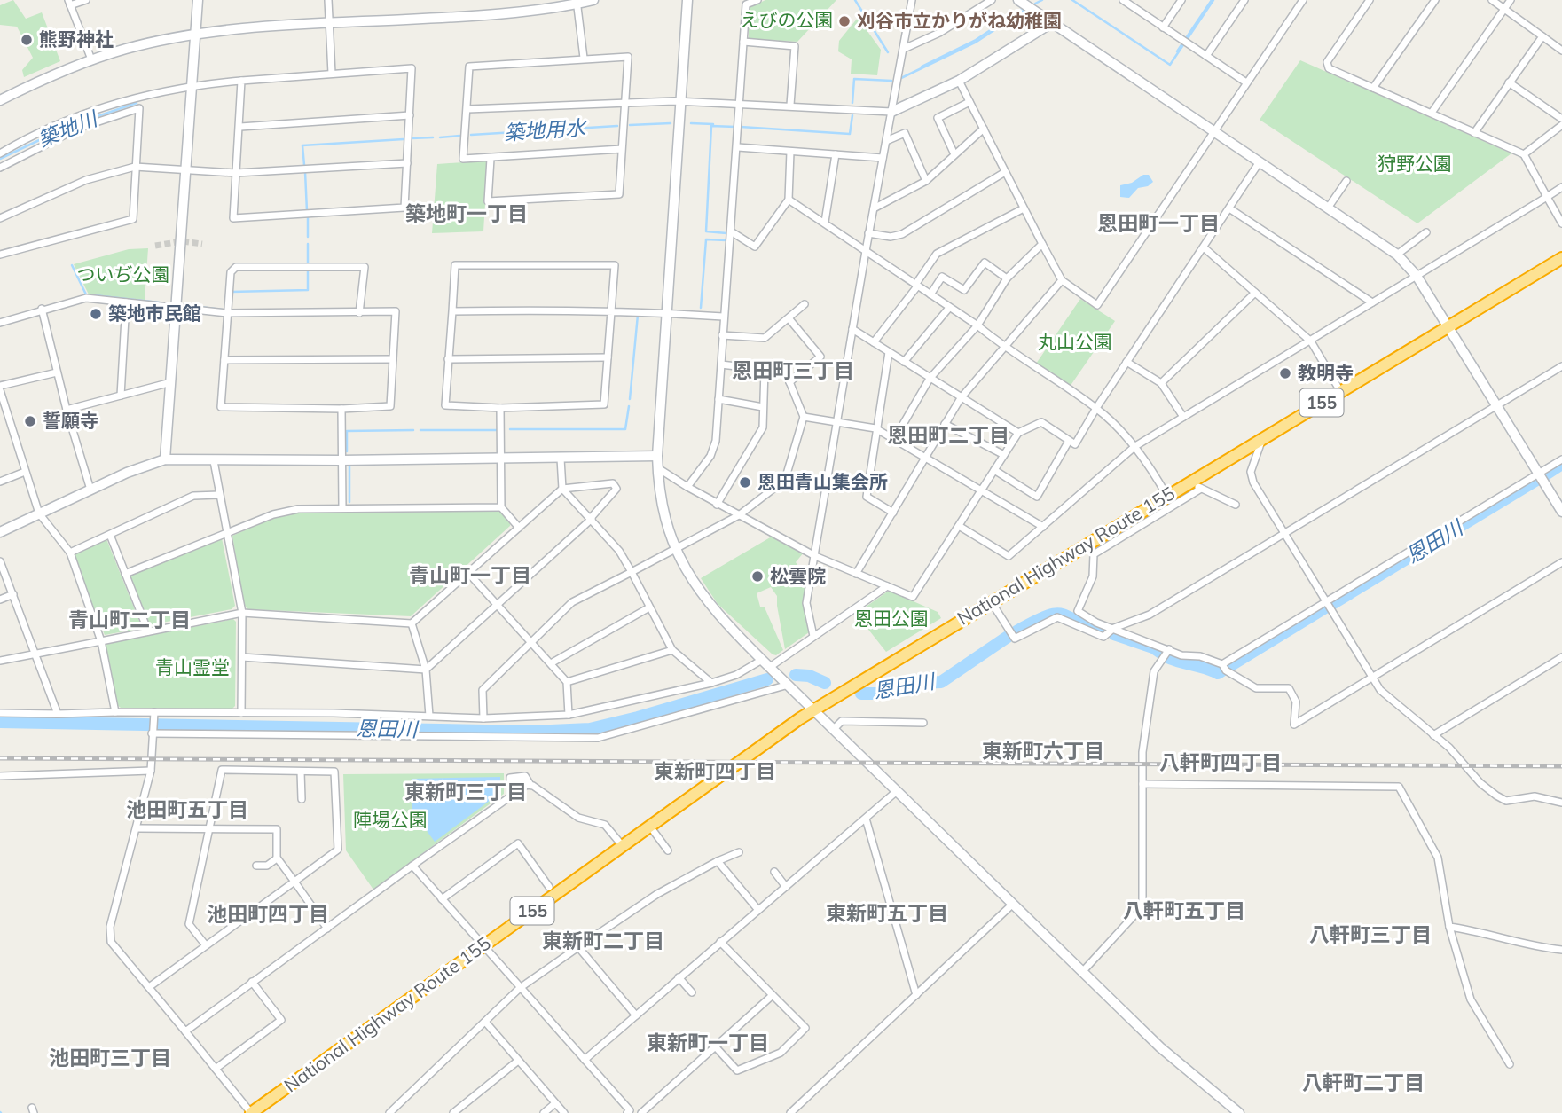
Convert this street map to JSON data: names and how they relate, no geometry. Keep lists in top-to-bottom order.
{
  "streets": {
    "highway": ["155", "National Highway Route 155"]
  },
  "districts": [
    "築地町一丁目",
    "恩田町一丁目",
    "恩田町三丁目",
    "恩田町二丁目",
    "青山町一丁目",
    "青山町二丁目",
    "東新町六丁目",
    "八軒町四丁目",
    "東新町四丁目",
    "東新町三丁目",
    "池田町五丁目",
    "八軒町五丁目",
    "東新町五丁目",
    "池田町四丁目",
    "八軒町三丁目",
    "東新町二丁目",
    "東新町一丁目",
    "池田町三丁目",
    "八軒町二丁目"
  ],
  "water": ["築地川", "築地用水", "恩田川"],
  "parks": [
    "えびの公園",
    "狩野公園",
    "ついぢ公園",
    "丸山公園",
    "恩田公園",
    "青山霊堂",
    "陣場公園"
  ],
  "places": [
    "刈谷市立かりがね幼稚園",
    "熊野神社",
    "築地市民館",
    "教明寺",
    "誓願寺",
    "恩田青山集会所",
    "松雲院"
  ]
}
